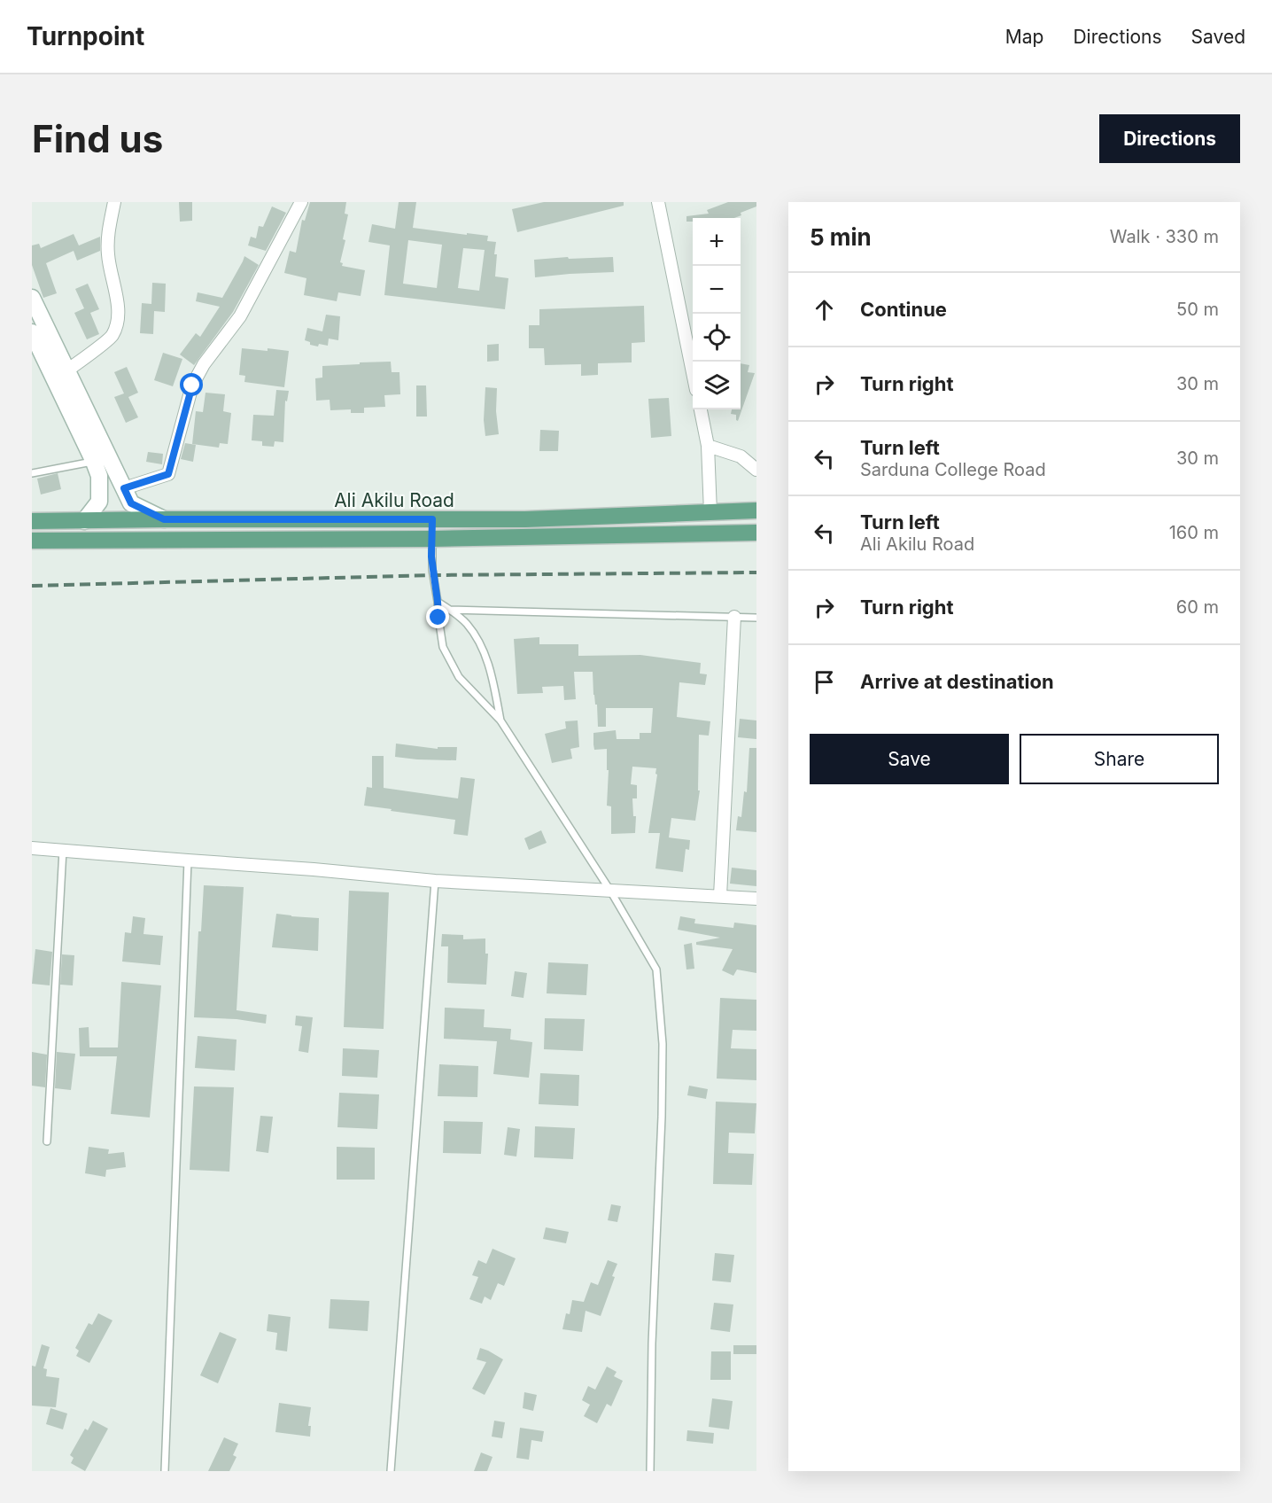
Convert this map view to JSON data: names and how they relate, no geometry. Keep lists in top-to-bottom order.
{
  "streets": {
    "main road": ["Ali Akilu Road"]
  },
  "page": {
    "header": "Turnpoint",
    "nav": ["Map", "Directions", "Saved"],
    "buttons": [
      "Directions",
      ["Save", "Share"]
    ],
    "title": "Find us",
    "heading": ["5 min", "Walk · 330 m"],
    "map_buttons": ["+", "−"],
    "list": [
      ["Continue", "50 m"],
      ["Turn right", "30 m"],
      ["Turn left", "Sarduna College Road", "30 m"],
      ["Turn left", "Ali Akilu Road", "160 m"],
      ["Turn right", "60 m"],
      "Arrive at destination"
    ]
  }
}
